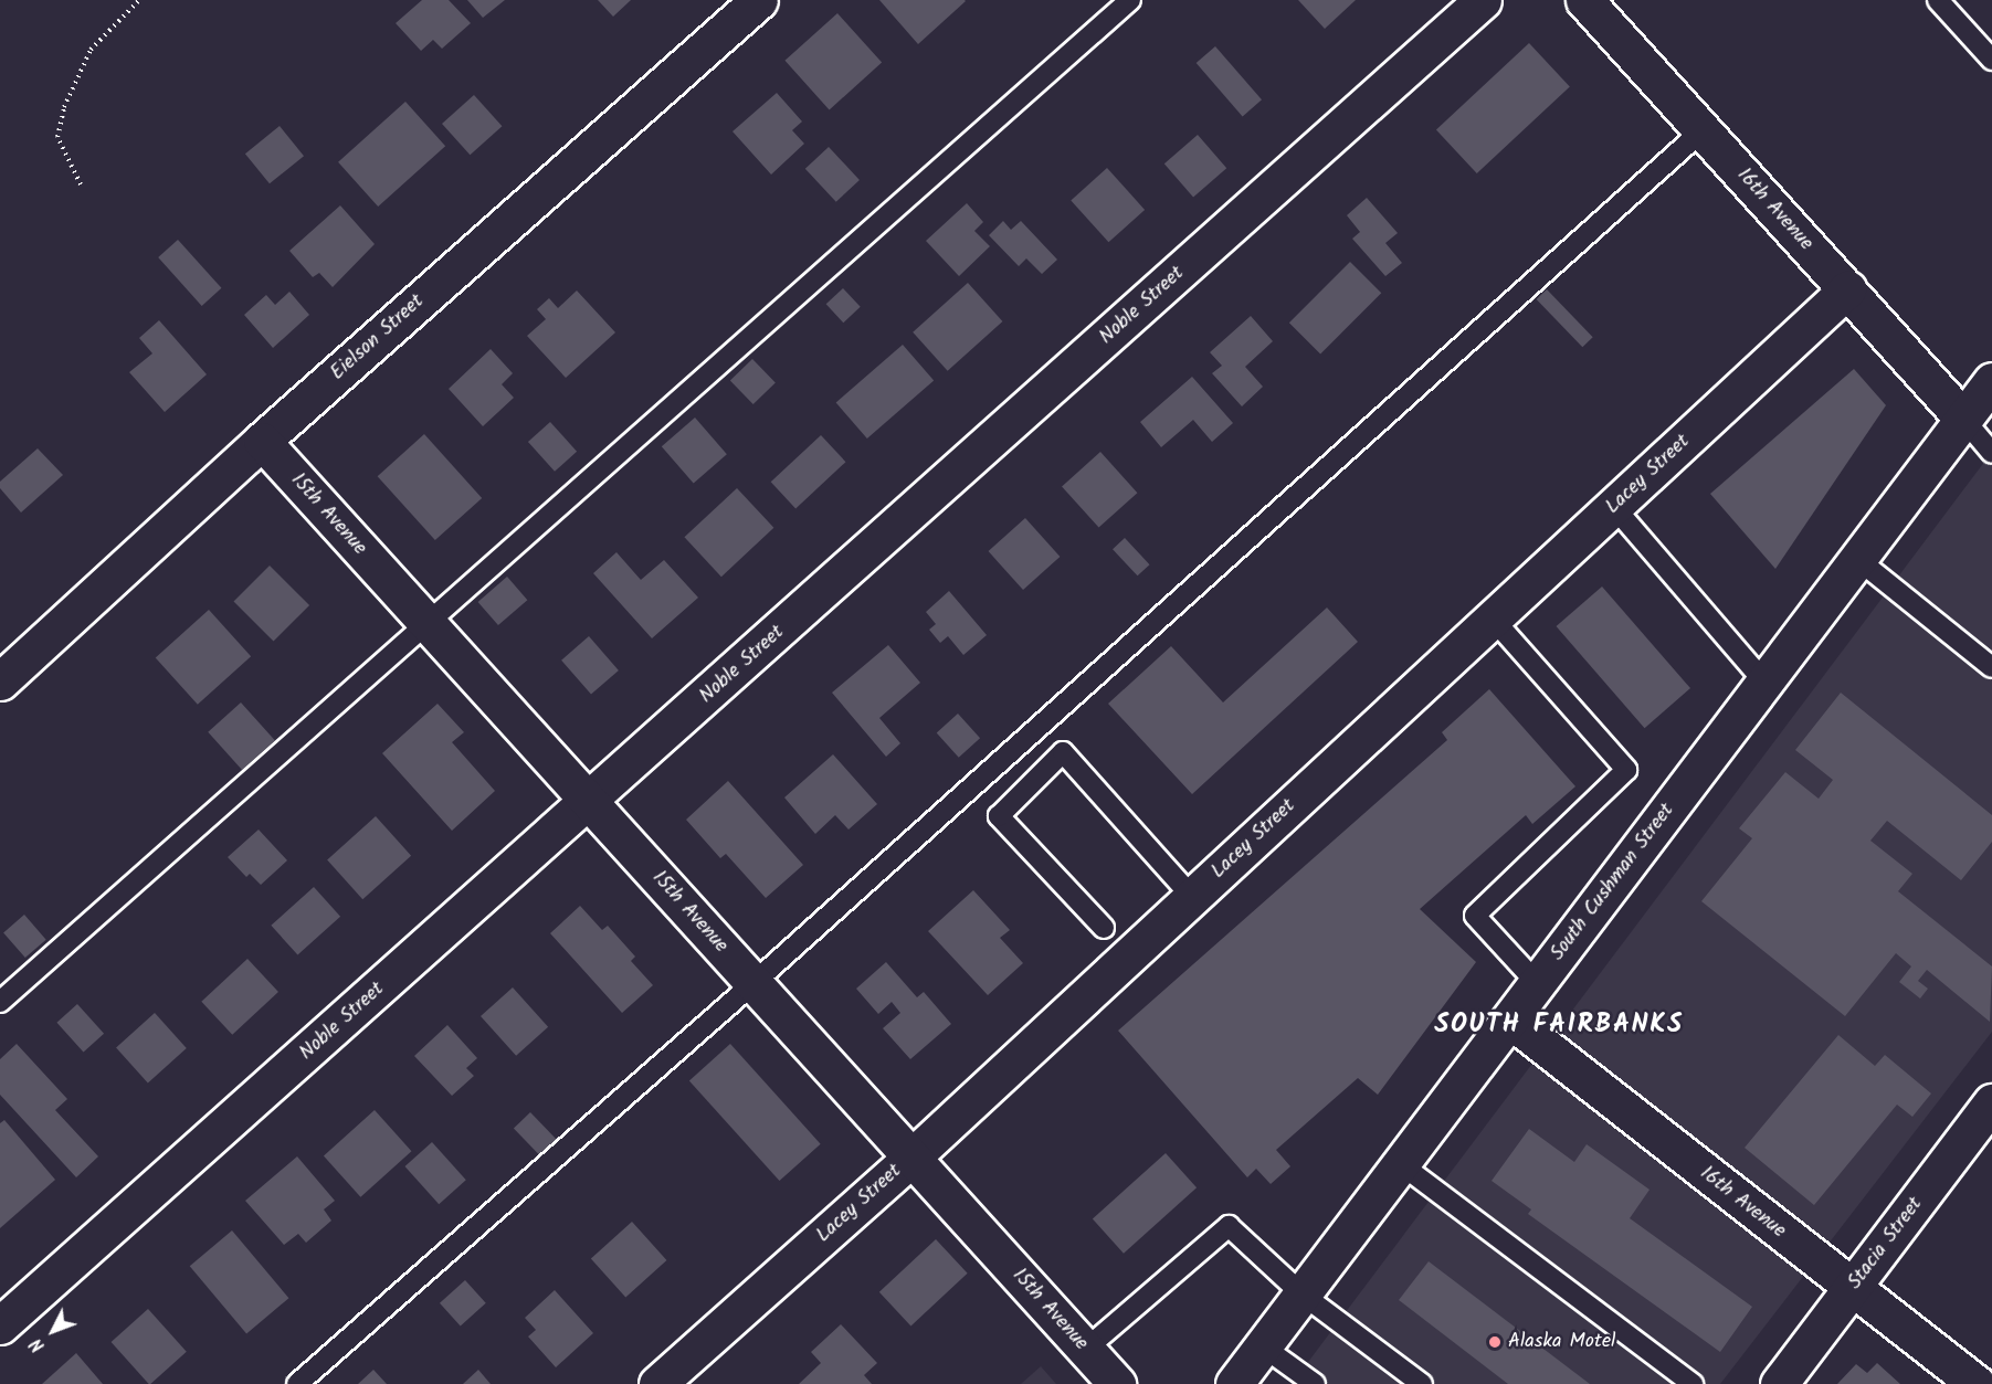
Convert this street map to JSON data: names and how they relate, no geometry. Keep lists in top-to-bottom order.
{
  "streets": {
    "street": [
      "16th Avenue",
      "Noble Street",
      "Eielson Street",
      "Lacey Street",
      "15th Avenue",
      "South Cushman Street",
      "Stacia Street"
    ]
  },
  "crossings": [
    ["16th Avenue", "Lacey Street"],
    ["16th Avenue", "South Cushman Street"],
    ["16th Avenue", "Stacia Street"],
    ["Noble Street", "15th Avenue"],
    ["Eielson Street", "15th Avenue"],
    ["Lacey Street", "15th Avenue"]
  ],
  "districts": ["SOUTH FAIRBANKS"],
  "places": ["Alaska Motel"],
  "north": "bottom left"
}
